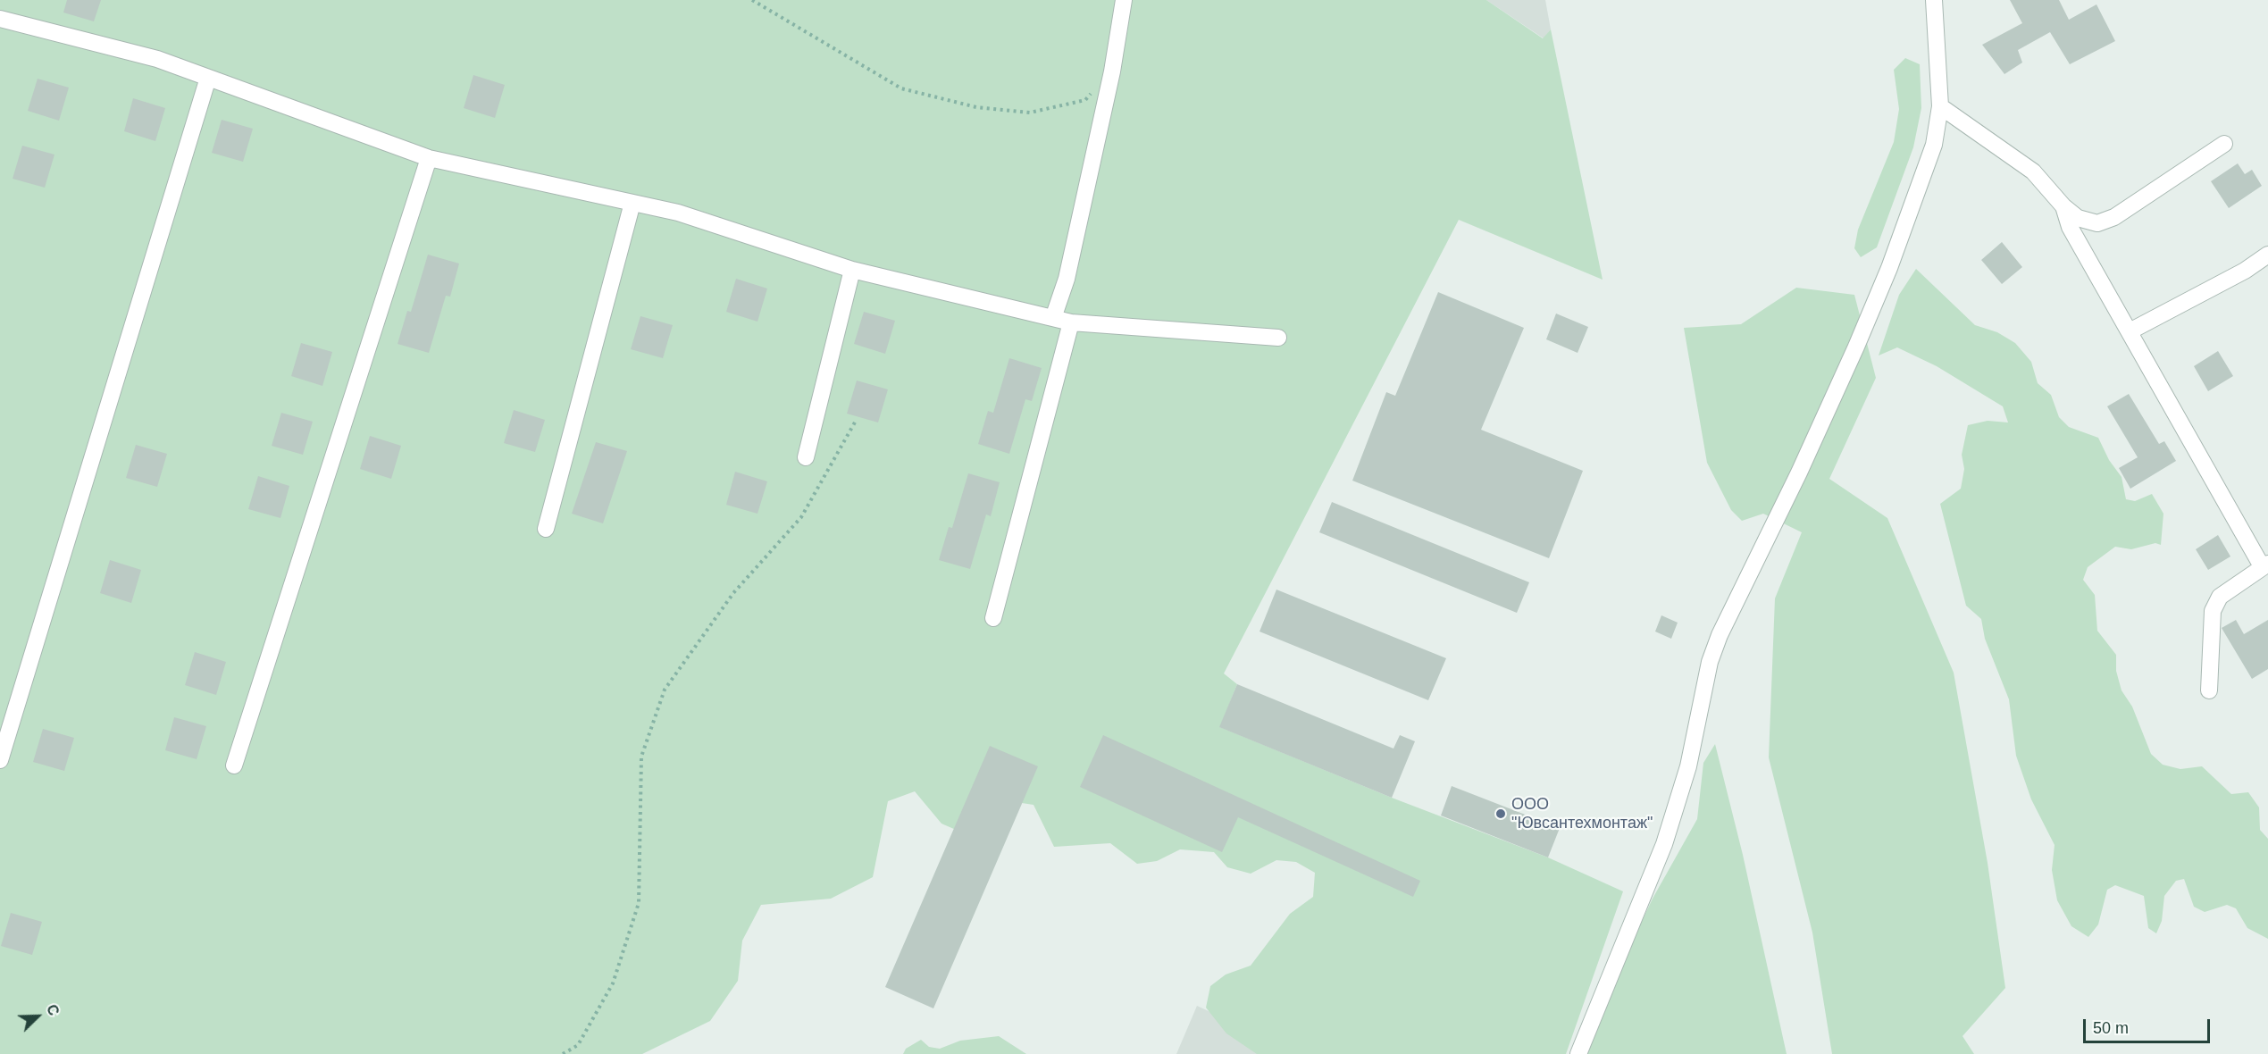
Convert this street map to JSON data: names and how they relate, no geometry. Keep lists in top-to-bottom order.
{
  "places": ["ООО \"Ювсантехмонтаж\""],
  "scale_bar": "50 m",
  "north": "top right"
}
